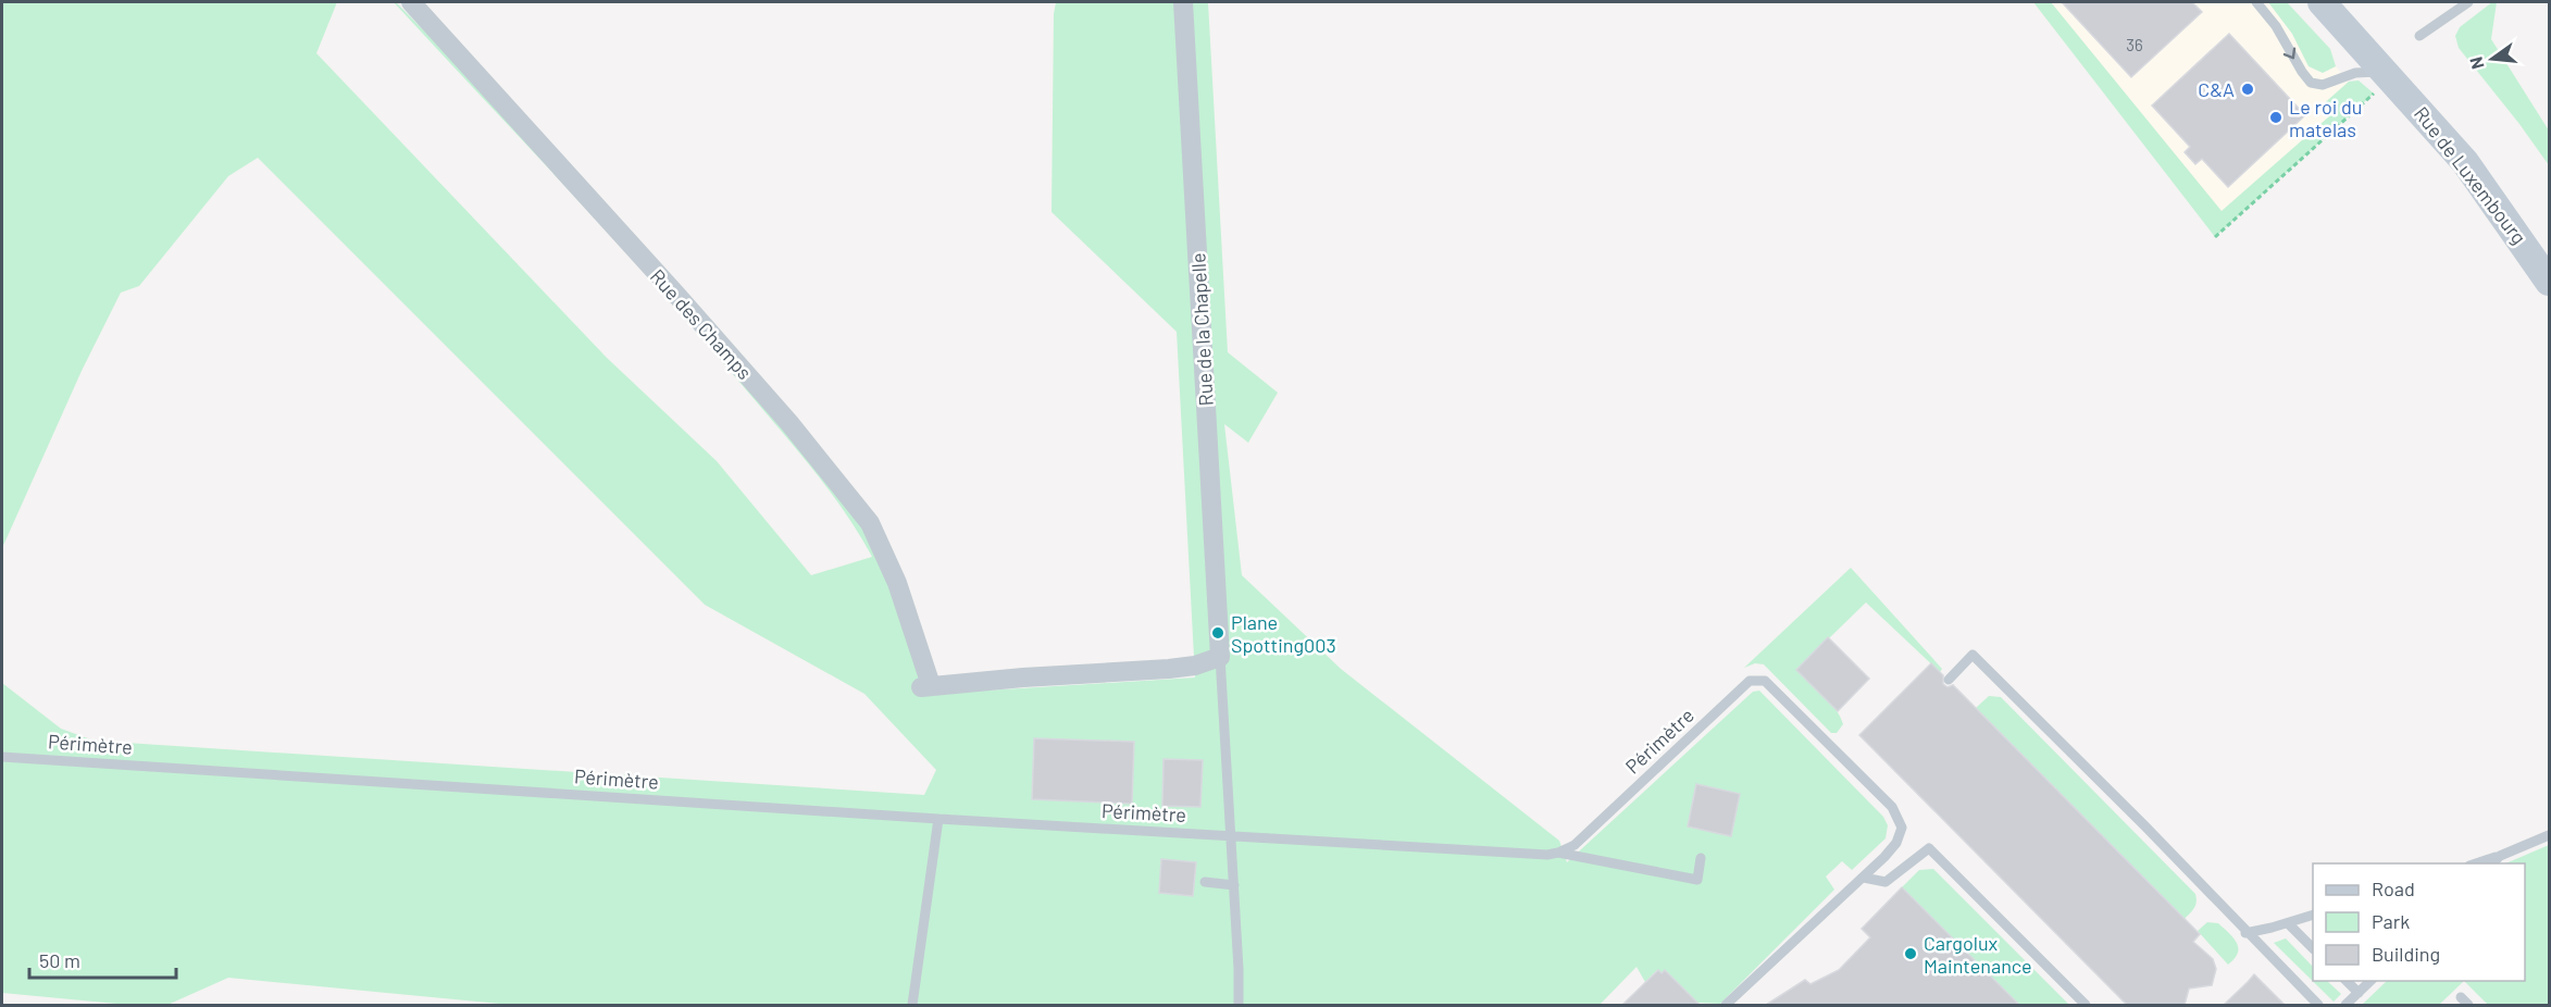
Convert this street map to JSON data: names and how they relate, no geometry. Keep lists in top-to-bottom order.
{
  "streets": {
    "main road": ["Rue de Luxembourg"],
    "street": ["Rue des Champs", "Rue de la Chapelle"],
    "lane": ["Périmètre"]
  },
  "crossings": [
    ["Rue des Champs", "Rue de la Chapelle"]
  ],
  "places": [
    "C&A",
    "Le roi du matelas",
    "Plane Spotting003",
    "Cargolux Maintenance"
  ],
  "house_numbers": ["36"],
  "legend": ["Road", "Park", "Building"],
  "scale_bar": "50 m",
  "north": "left"
}
